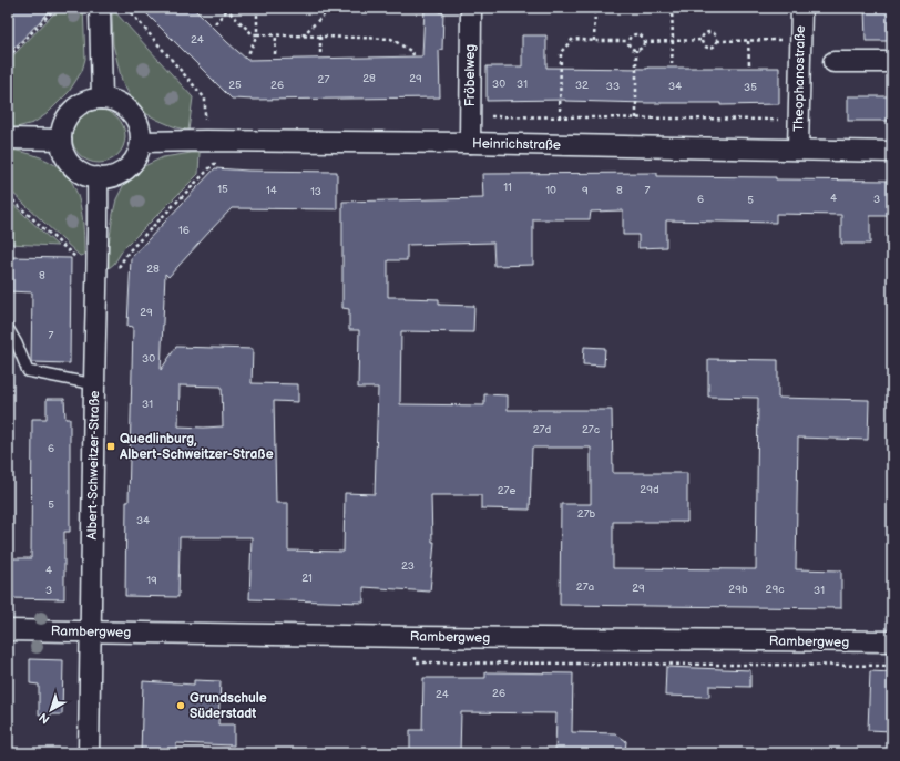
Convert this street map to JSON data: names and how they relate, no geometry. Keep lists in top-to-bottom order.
{
  "streets": {
    "street": [
      "Fröbelweg",
      "Theophanostraße",
      "Heinrichstraße",
      "Albert-Schweitzer-Straße",
      "Rambergweg"
    ]
  },
  "crossings": [
    ["Fröbelweg", "Heinrichstraße"],
    ["Theophanostraße", "Heinrichstraße"],
    ["Heinrichstraße", "Albert-Schweitzer-Straße"],
    ["Albert-Schweitzer-Straße", "Rambergweg"]
  ],
  "places": {
    "transit": ["Quedlinburg, Albert-Schweitzer-Straße"],
    "other": ["Grundschule Süderstadt"]
  },
  "house_numbers": [
    "24",
    "28",
    "29",
    "27",
    "30",
    "31",
    "25",
    "26",
    "32",
    "33",
    "34",
    "35",
    "11",
    "15",
    "14",
    "10",
    "9",
    "8",
    "7",
    "13",
    "4",
    "6",
    "3",
    "5",
    "16",
    "28",
    "8",
    "29",
    "7",
    "30",
    "31",
    "27d",
    "27c",
    "6",
    "29d",
    "27e",
    "5",
    "27b",
    "34",
    "23",
    "4",
    "21",
    "19",
    "27a",
    "29",
    "29b",
    "29c",
    "3",
    "31",
    "26",
    "24"
  ],
  "north": "bottom left"
}
